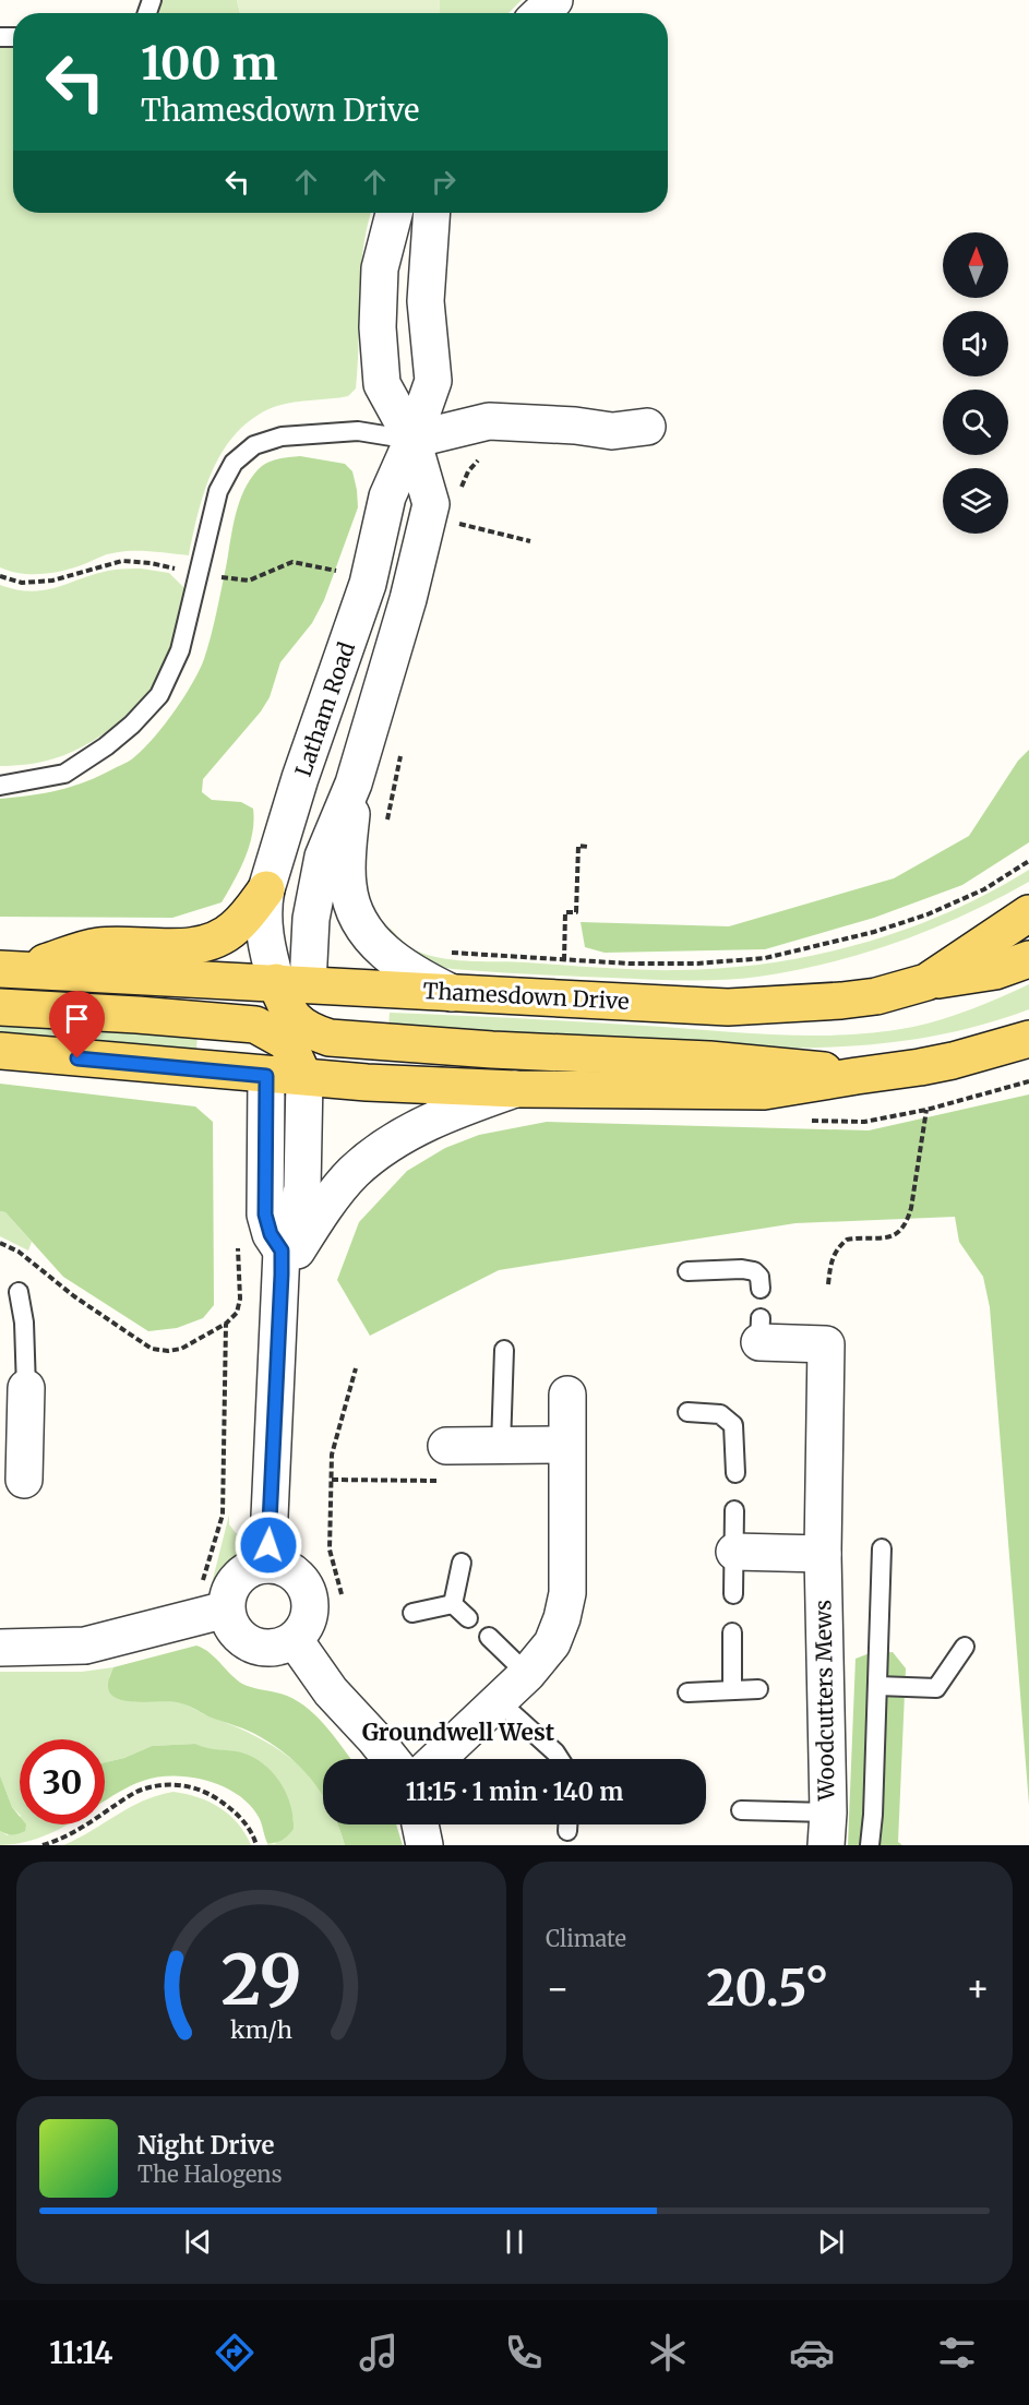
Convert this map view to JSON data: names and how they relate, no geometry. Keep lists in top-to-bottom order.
{
  "streets": {
    "main road": ["Thamesdown Drive"],
    "street": ["Latham Road", "Woodcutters Mews"]
  },
  "crossings": [
    ["Latham Road", "Thamesdown Drive"]
  ],
  "districts": ["Groundwell West"],
  "north": "top",
  "page": {
    "turn": ["100 m", "Thamesdown Drive"],
    "limit": "30",
    "trip": "11:15 · 1 min · 140 m",
    "tile": "Climate",
    "heat": ["−", "20.5°", "+"],
    "song": ["Night Drive", "The Halogens"],
    "tabs": "11:14",
    "gauge": ["29", "km/h"]
  }
}
